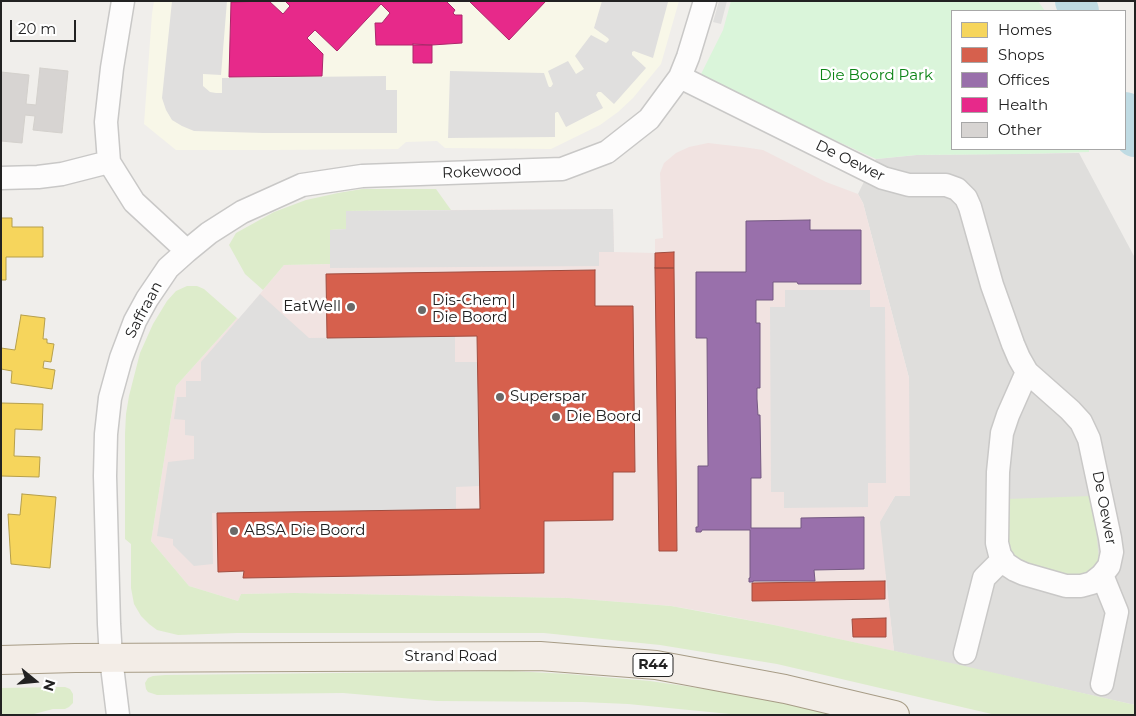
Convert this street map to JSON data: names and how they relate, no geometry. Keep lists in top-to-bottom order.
{
  "streets": {
    "main road": ["Strand Road", "R44"],
    "street": ["De Oewer", "Rokewood", "Saffraan"]
  },
  "crossings": [
    ["De Oewer", "Rokewood"],
    ["Rokewood", "Saffraan"],
    ["Saffraan", "Strand Road"]
  ],
  "parks": ["Die Boord Park"],
  "places": [
    "EatWell",
    "Dis-Chem | Die Boord",
    "Superspar",
    "Die Boord",
    "ABSA Die Boord"
  ],
  "legend": [
    "Homes",
    "Shops",
    "Offices",
    "Health",
    "Other"
  ],
  "scale_bar": "20 m",
  "north": "right"
}
